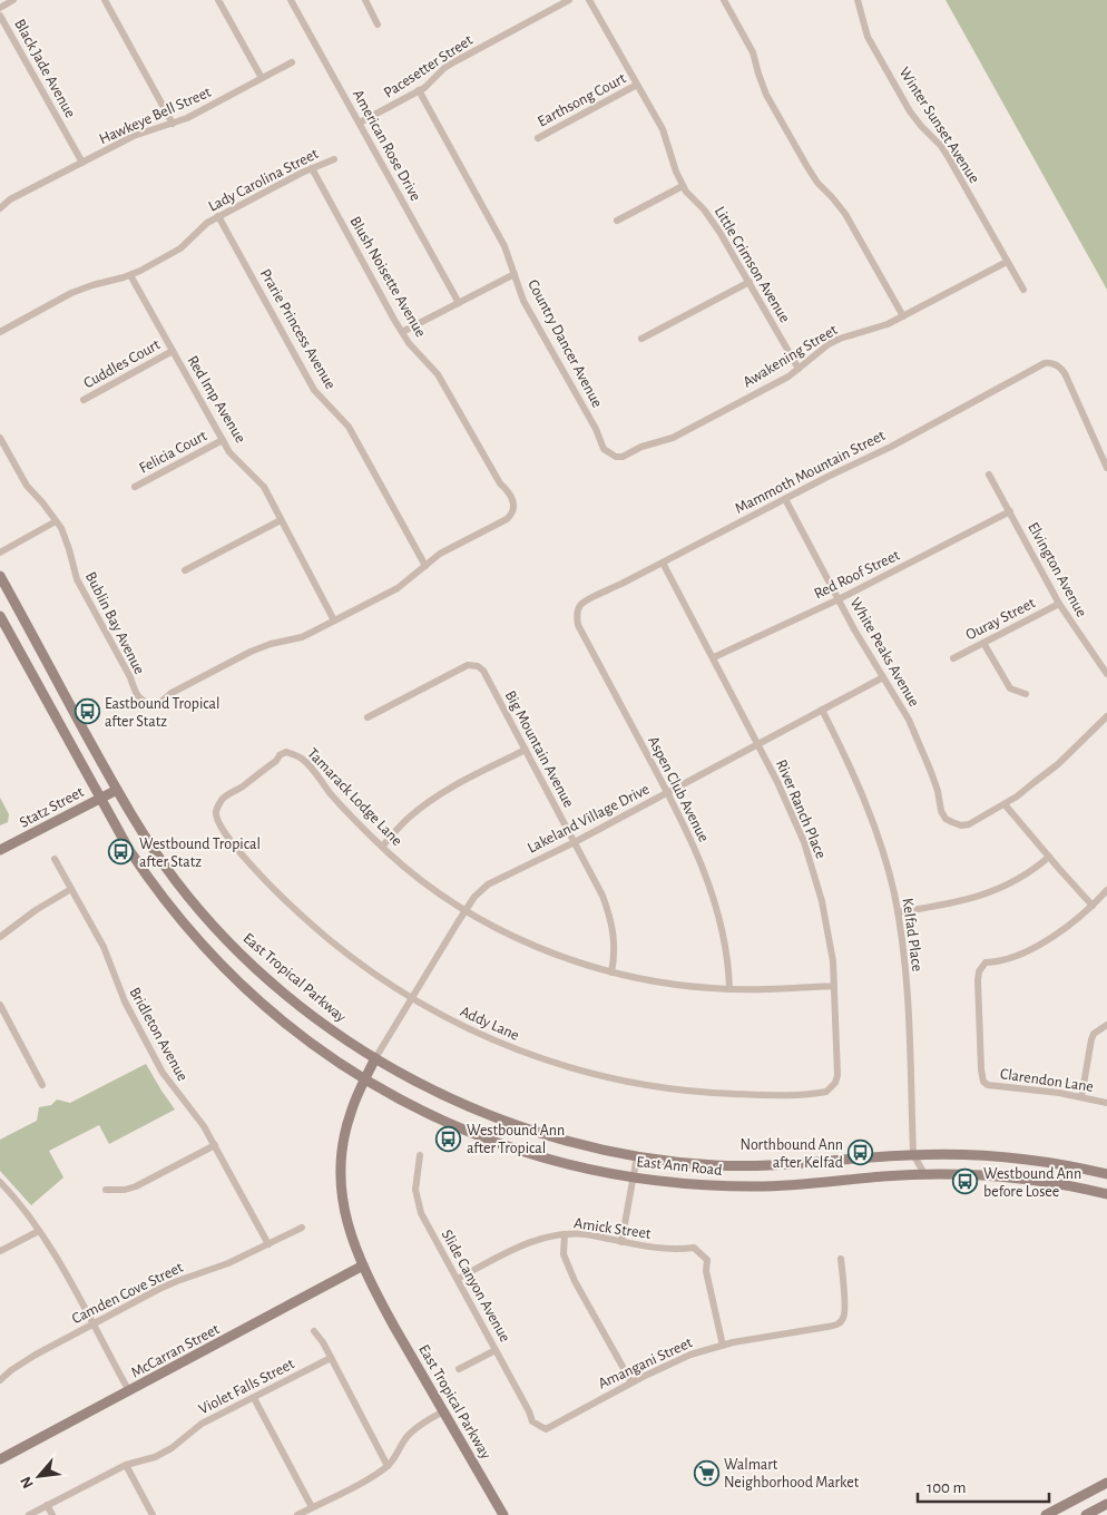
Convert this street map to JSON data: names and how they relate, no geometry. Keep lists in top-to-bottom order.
{
  "streets": {
    "main road": [
      "Statz Street",
      "East Tropical Parkway",
      "East Ann Road",
      "McCarran Street"
    ],
    "street": [
      "Pacesetter Street",
      "Black Jade Avenue",
      "Earthsong Court",
      "Hawkeye Bell Street",
      "Winter Sunset Avenue",
      "American Rose Drive",
      "Lady Carolina Street",
      "Little Crimson Avenue",
      "Blush Noisette Avenue",
      "Prarie Princess Avenue",
      "Country Dancer Avenue",
      "Awakening Street",
      "Cuddles Court",
      "Red Imp Avenue",
      "Felicia Court",
      "Mammoth Mountain Street",
      "Elvington Avenue",
      "Red Roof Street",
      "Ouray Street",
      "Bublin Bay Avenue",
      "White Peaks Avenue",
      "Big Mountain Avenue",
      "Aspen Club Avenue",
      "Tamarack Lodge Lane",
      "River Ranch Place",
      "Lakeland Village Drive",
      "Kelfad Place",
      "Addy Lane",
      "Bridleton Avenue",
      "Clarendon Lane",
      "Amick Street",
      "Slide Canyon Avenue",
      "Camden Cove Street",
      "Amangani Street",
      "Violet Falls Street"
    ]
  },
  "crossings": [
    ["Pacesetter Street", "American Rose Drive"],
    ["Pacesetter Street", "Country Dancer Avenue"],
    ["Black Jade Avenue", "Hawkeye Bell Street"],
    ["Earthsong Court", "Little Crimson Avenue"],
    ["Winter Sunset Avenue", "Awakening Street"],
    ["Lady Carolina Street", "Blush Noisette Avenue"],
    ["Lady Carolina Street", "Prarie Princess Avenue"],
    ["Lady Carolina Street", "Red Imp Avenue"],
    ["Little Crimson Avenue", "Awakening Street"],
    ["Blush Noisette Avenue", "Prarie Princess Avenue"],
    ["Country Dancer Avenue", "Awakening Street"],
    ["Cuddles Court", "Red Imp Avenue"],
    ["Red Imp Avenue", "Felicia Court"],
    ["Red Imp Avenue", "Bublin Bay Avenue"],
    ["Mammoth Mountain Street", "White Peaks Avenue"],
    ["Mammoth Mountain Street", "Aspen Club Avenue"],
    ["Mammoth Mountain Street", "River Ranch Place"],
    ["Elvington Avenue", "Red Roof Street"],
    ["Elvington Avenue", "Ouray Street"],
    ["Red Roof Street", "White Peaks Avenue"],
    ["Red Roof Street", "River Ranch Place"],
    ["White Peaks Avenue", "Lakeland Village Drive"],
    ["Big Mountain Avenue", "Tamarack Lodge Lane"],
    ["Big Mountain Avenue", "Lakeland Village Drive"],
    ["Aspen Club Avenue", "Tamarack Lodge Lane"],
    ["Aspen Club Avenue", "Lakeland Village Drive"],
    ["Tamarack Lodge Lane", "River Ranch Place"],
    ["Tamarack Lodge Lane", "Lakeland Village Drive"],
    ["Tamarack Lodge Lane", "Addy Lane"],
    ["Statz Street", "East Tropical Parkway"],
    ["River Ranch Place", "Lakeland Village Drive"],
    ["River Ranch Place", "Addy Lane"],
    ["Lakeland Village Drive", "Kelfad Place"],
    ["Lakeland Village Drive", "East Tropical Parkway"],
    ["Lakeland Village Drive", "Addy Lane"],
    ["Lakeland Village Drive", "East Ann Road"],
    ["Kelfad Place", "East Ann Road"],
    ["East Tropical Parkway", "East Ann Road"],
    ["East Tropical Parkway", "McCarran Street"],
    ["Bridleton Avenue", "Camden Cove Street"],
    ["Amick Street", "Slide Canyon Avenue"],
    ["Amick Street", "Amangani Street"],
    ["Slide Canyon Avenue", "Amangani Street"]
  ],
  "places": {
    "bus stop": [
      "Eastbound Tropical after Statz",
      "Westbound Tropical after Statz",
      "Westbound Ann after Tropical",
      "Northbound Ann after Kelfad",
      "Westbound Ann before Losee"
    ],
    "supermarket": ["Walmart Neighborhood Market"]
  },
  "scale_bar": "100 m",
  "north": "bottom left"
}
